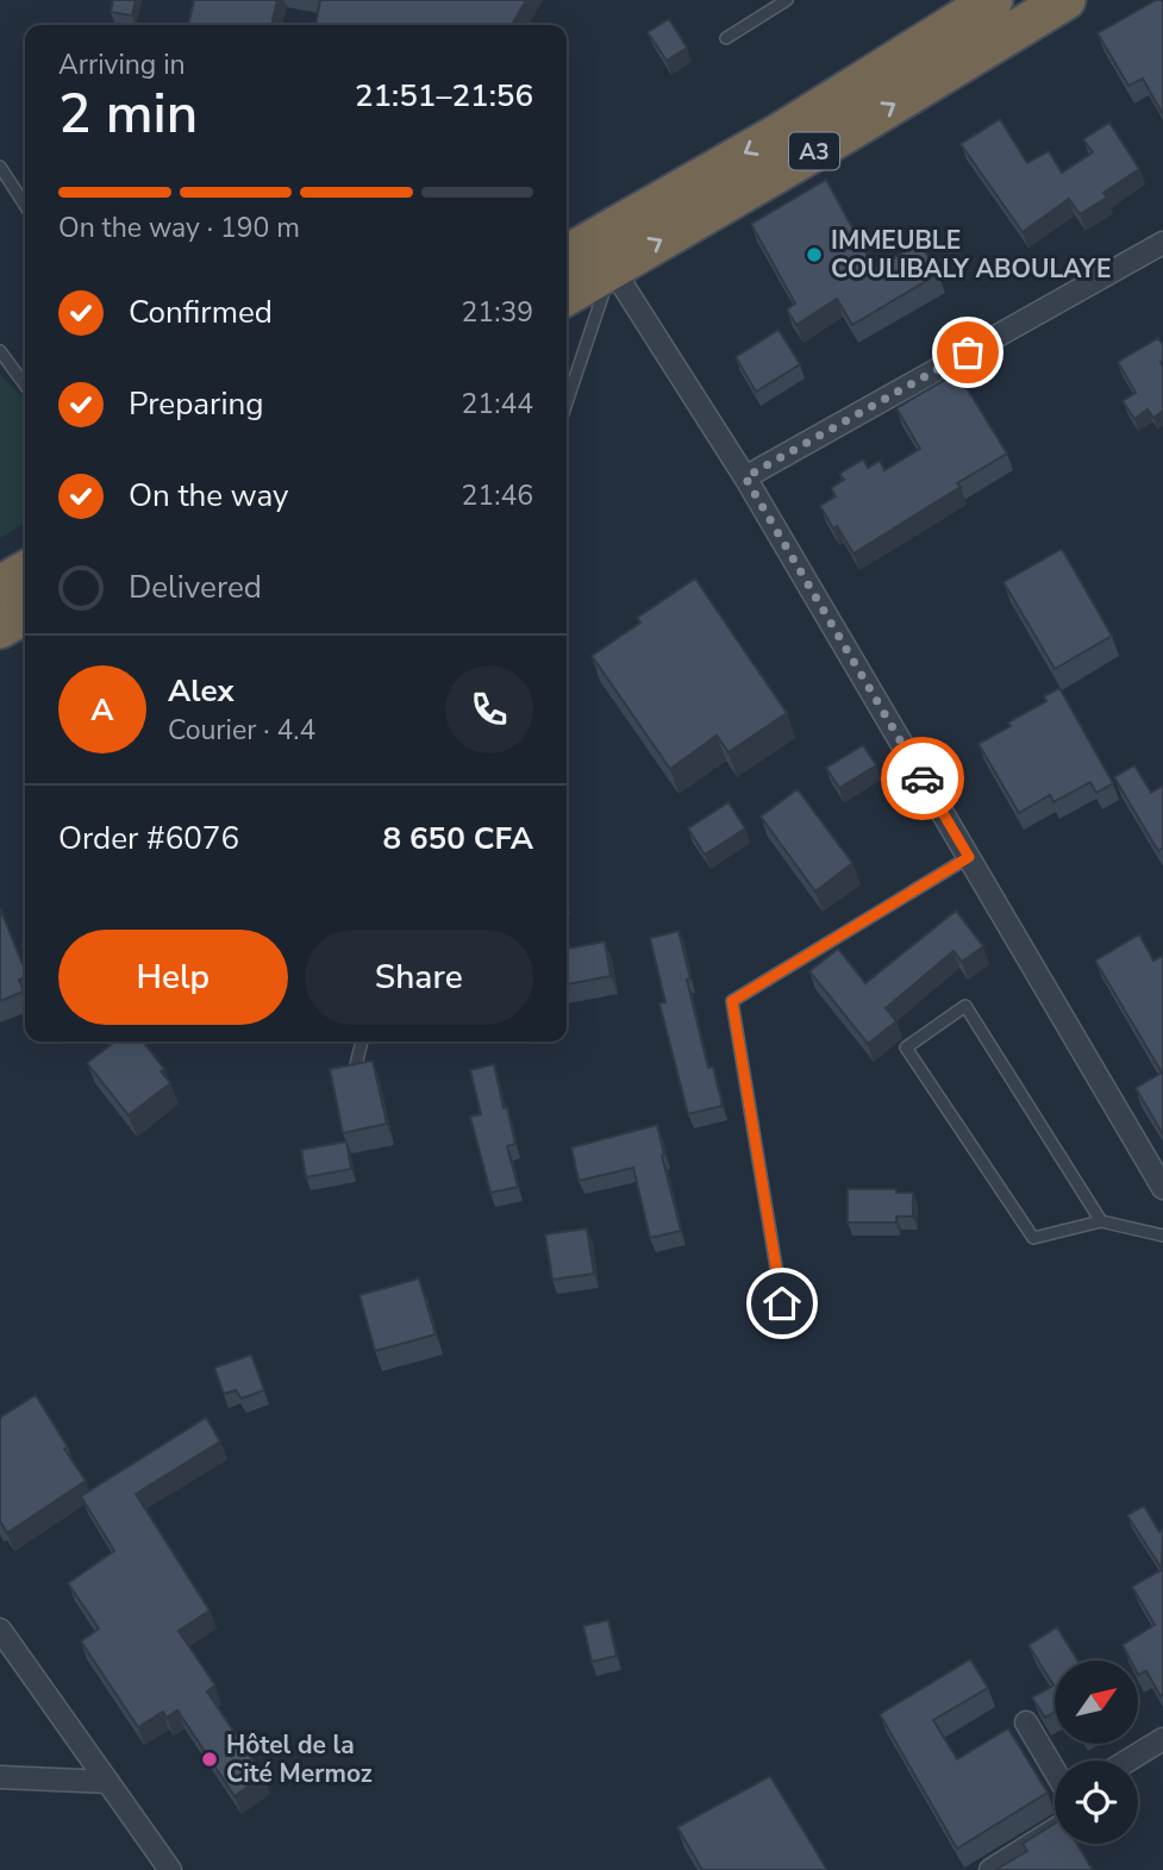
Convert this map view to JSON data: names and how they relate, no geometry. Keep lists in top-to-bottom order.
{
  "streets": {
    "highway": ["A3"]
  },
  "places": ["IMMEUBLE COULIBALY ABOULAYE", "Hôtel de la Cité Mermoz"],
  "north": "top right",
  "page": {
    "heading": ["2 min", "Arriving in", "21:51–21:56"],
    "panel": [
      "Alex",
      "Courier · 4.4",
      "Order #6076",
      "8 650 CFA"
    ],
    "bar": "On the way · 190 m",
    "list": [
      ["Confirmed", "21:39"],
      ["Preparing", "21:44"],
      ["On the way", "21:46"],
      "Delivered"
    ],
    "round": "A",
    "buttons": ["Help", "Share"]
  }
}
